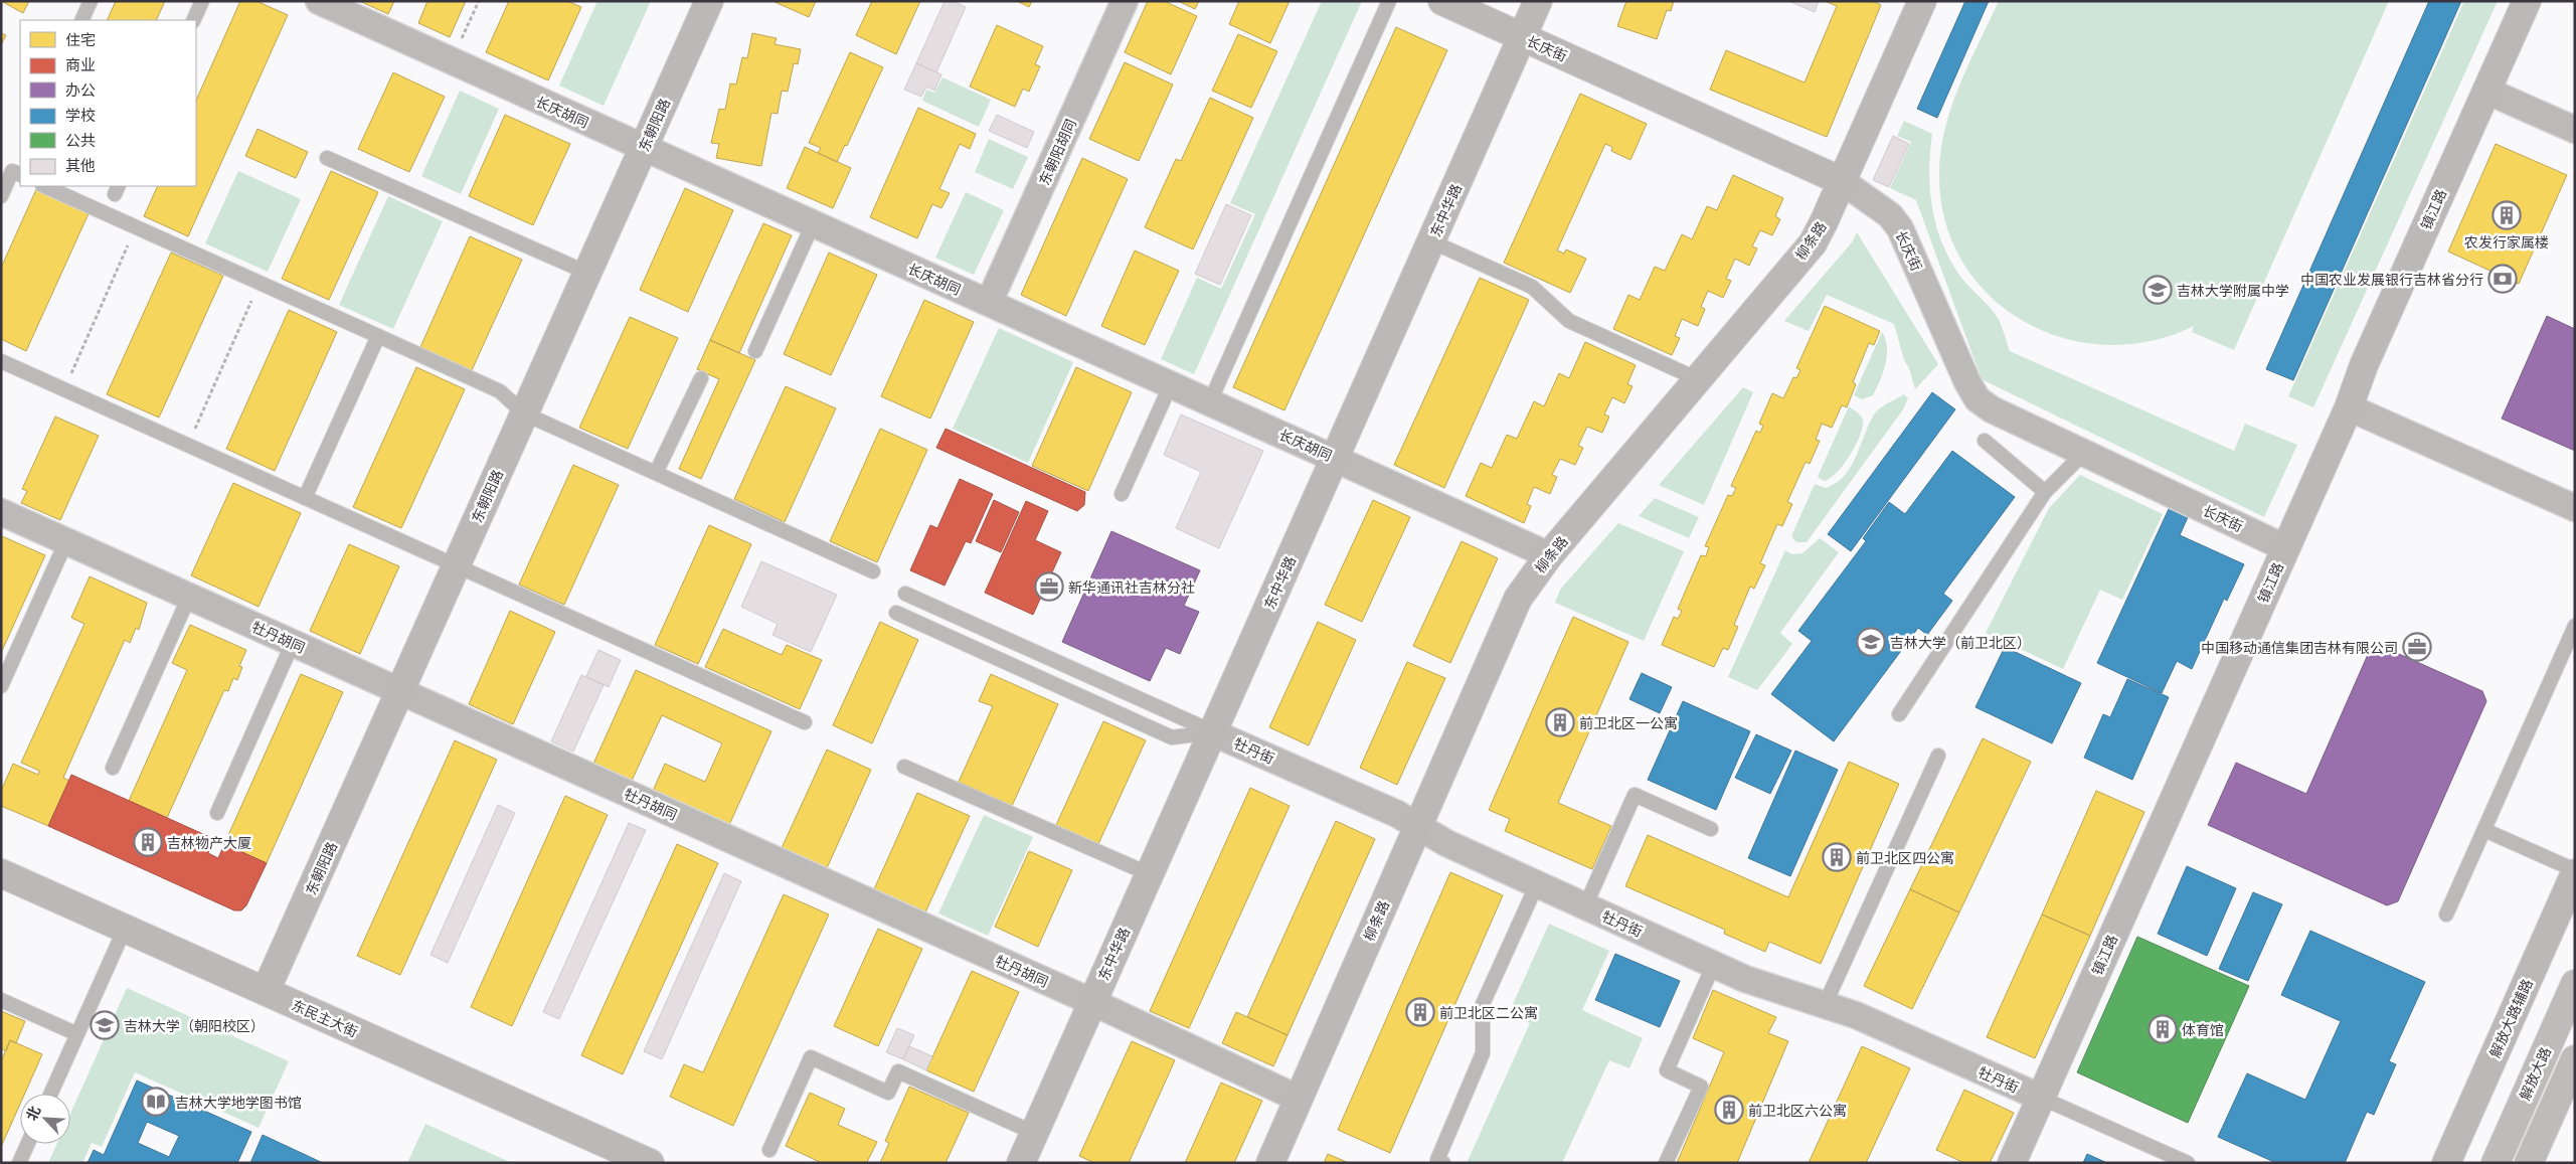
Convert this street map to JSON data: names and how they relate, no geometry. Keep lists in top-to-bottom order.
{
  "streets": {
    "main road": ["解放大路"],
    "street": [
      "长庆街",
      "长庆胡同",
      "东朝阳路",
      "东朝阳胡同",
      "镇江路",
      "东中华路",
      "柳条路",
      "牡丹胡同",
      "牡丹街",
      "东民主大街",
      "解放大路辅路"
    ]
  },
  "crossings": [
    ["长庆街", "镇江路"],
    ["长庆街", "东中华路"],
    ["长庆街", "柳条路"],
    ["长庆胡同", "东朝阳路"],
    ["长庆胡同", "东朝阳胡同"],
    ["长庆胡同", "东中华路"],
    ["长庆胡同", "柳条路"],
    ["东朝阳路", "牡丹胡同"],
    ["东朝阳路", "东民主大街"],
    ["镇江路", "牡丹街"],
    ["东中华路", "牡丹胡同"],
    ["东中华路", "牡丹街"],
    ["柳条路", "牡丹胡同"],
    ["柳条路", "牡丹街"]
  ],
  "places": {
    "building": [
      "农发行家属楼",
      "前卫北区一公寓",
      "吉林物产大厦",
      "前卫北区四公寓",
      "前卫北区二公寓",
      "体育馆",
      "前卫北区六公寓"
    ],
    "bank": ["中国农业发展银行吉林省分行"],
    "school or university": ["吉林大学附属中学", "吉林大学（前卫北区）", "吉林大学（朝阳校区）"],
    "office": ["新华通讯社吉林分社", "中国移动通信集团吉林有限公司"],
    "library": ["吉林大学地学图书馆"]
  },
  "legend": [
    "住宅",
    "商业",
    "办公",
    "学校",
    "公共",
    "其他"
  ],
  "north": "top left"
}
